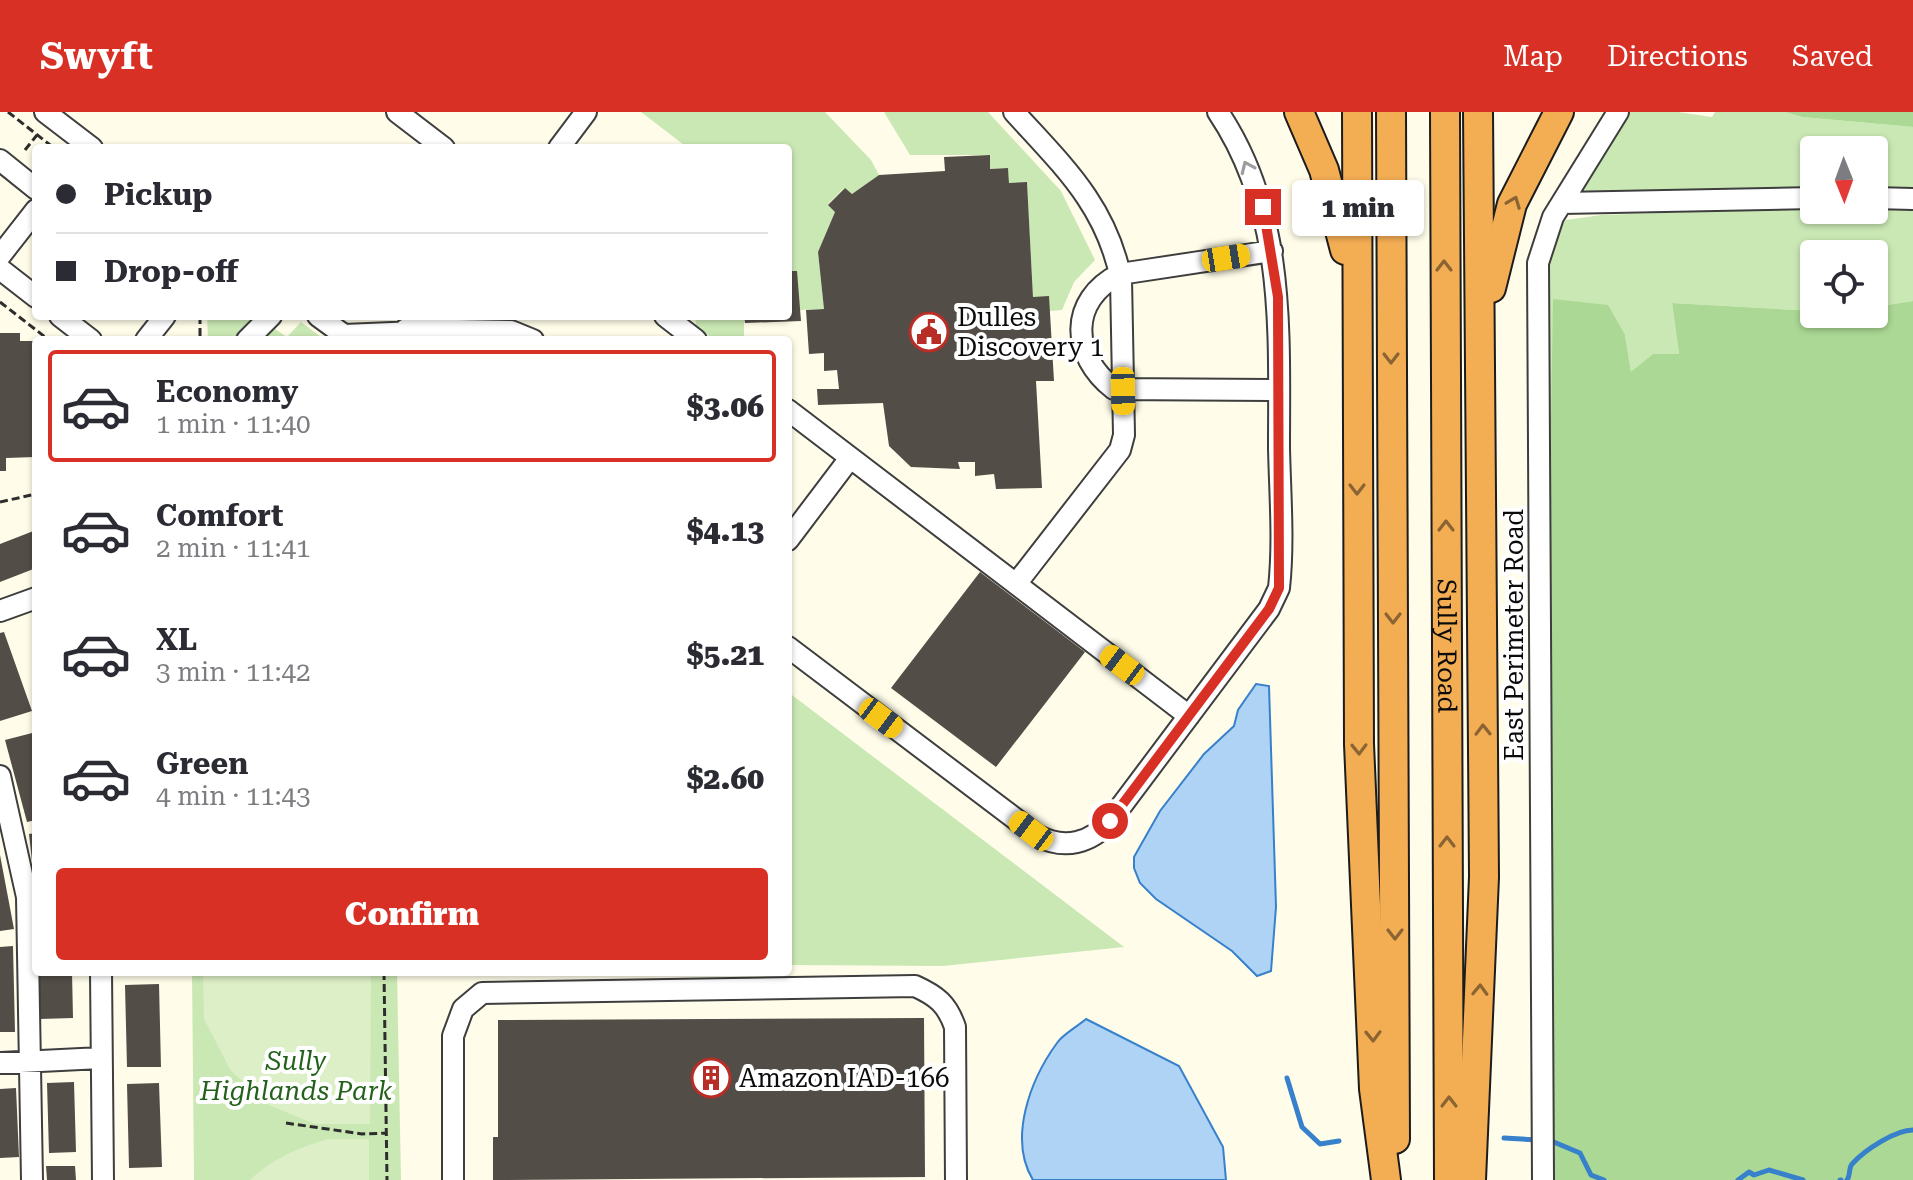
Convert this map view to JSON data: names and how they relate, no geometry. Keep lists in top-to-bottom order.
{
  "streets": {
    "highway": ["Sully Road"],
    "street": ["East Perimeter Road"]
  },
  "parks": ["Sully Highlands Park"],
  "places": {
    "public building": ["Dulles Discovery 1"],
    "building": ["Amazon IAD-166"]
  },
  "north": "bottom",
  "page": {
    "header": "Swyft",
    "nav": ["Map", "Directions", "Saved"],
    "banner": ["Pickup", "Drop-off"],
    "bubble": "1 min",
    "list": [
      {
        "name": "Economy",
        "note": "1 min · 11:40",
        "value": "$3.06"
      },
      {
        "name": "Comfort",
        "note": "2 min · 11:41",
        "value": "$4.13"
      },
      {
        "name": "XL",
        "note": "3 min · 11:42",
        "value": "$5.21"
      },
      {
        "name": "Green",
        "note": "4 min · 11:43",
        "value": "$2.60"
      }
    ],
    "buttons": "Confirm"
  }
}
